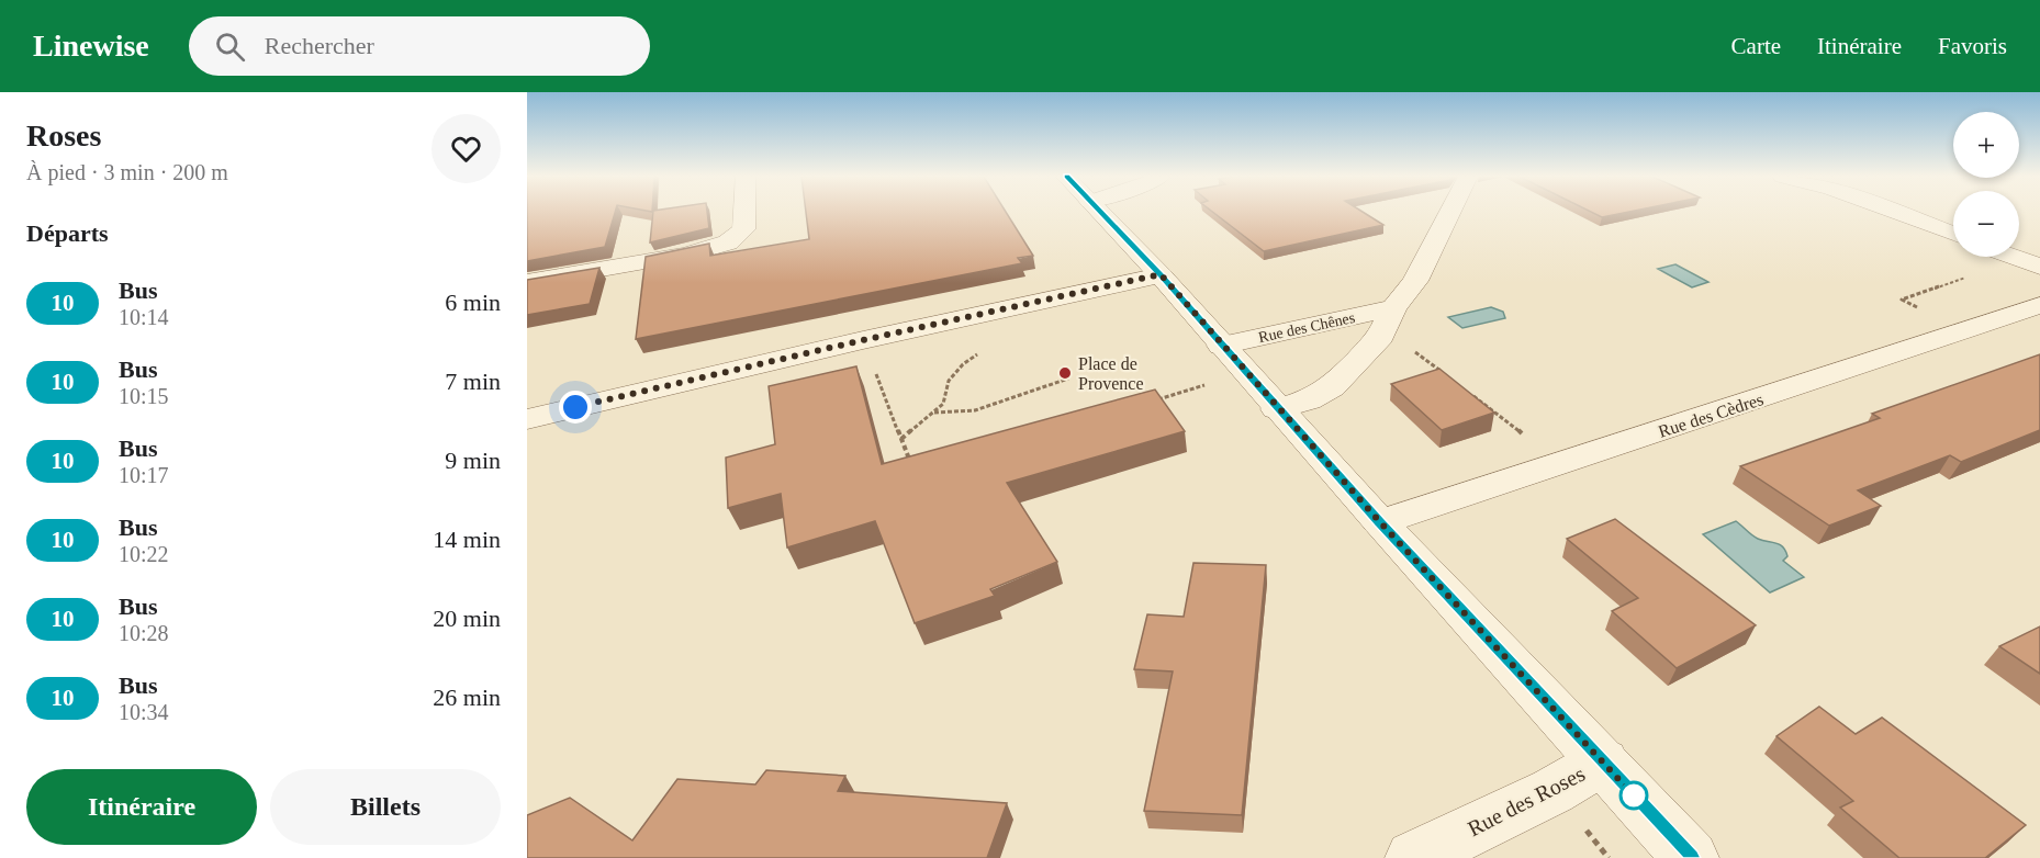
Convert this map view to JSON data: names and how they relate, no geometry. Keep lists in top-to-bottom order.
{
  "streets": {
    "street": ["Rue des Chênes", "Rue des Cèdres", "Rue des Roses"]
  },
  "places": ["Place de Provence"],
  "lines": ["bus line 10"],
  "page": {
    "header": "Linewise",
    "search": "Rechercher",
    "nav": ["Carte", "Itinéraire", "Favoris"],
    "heading": [
      ["Roses", "À pied · 3 min · 200 m"],
      "Départs"
    ],
    "map_buttons": ["+", "−"],
    "list": [
      {
        "mark": "10",
        "name": "Bus",
        "note": "10:14",
        "value": "6 min"
      },
      {
        "mark": "10",
        "name": "Bus",
        "note": "10:15",
        "value": "7 min"
      },
      {
        "mark": "10",
        "name": "Bus",
        "note": "10:17",
        "value": "9 min"
      },
      {
        "mark": "10",
        "name": "Bus",
        "note": "10:22",
        "value": "14 min"
      },
      {
        "mark": "10",
        "name": "Bus",
        "note": "10:28",
        "value": "20 min"
      },
      {
        "mark": "10",
        "name": "Bus",
        "note": "10:34",
        "value": "26 min"
      }
    ],
    "buttons": ["Itinéraire", "Billets"]
  }
}
